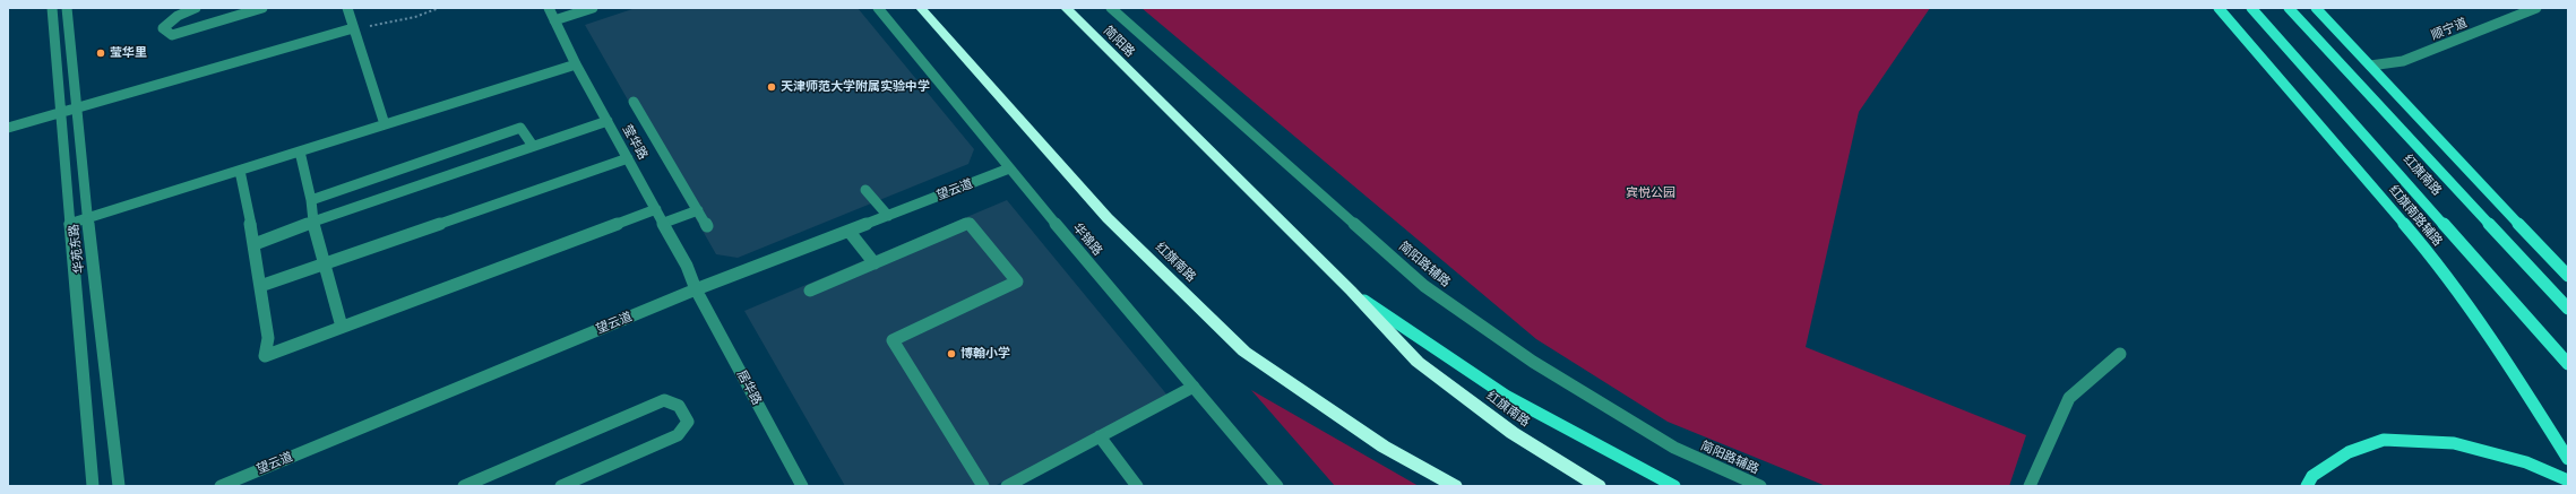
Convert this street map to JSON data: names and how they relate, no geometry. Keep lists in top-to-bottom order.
{
  "streets": {
    "highway": ["简阳路", "红旗南路"],
    "main road": ["红旗南路辅路"],
    "street": [
      "顺宁道",
      "莹华路",
      "望云道",
      "华锦路",
      "华苑东路",
      "简阳路辅路",
      "居华路"
    ]
  },
  "crossings": [
    ["简阳路", "红旗南路"],
    ["莹华路", "望云道"],
    ["莹华路", "居华路"],
    ["望云道", "华锦路"],
    ["望云道", "居华路"]
  ],
  "parks": ["宾悦公园"],
  "places": ["莹华里", "天津师范大学附属实验中学", "博翰小学"]
}
